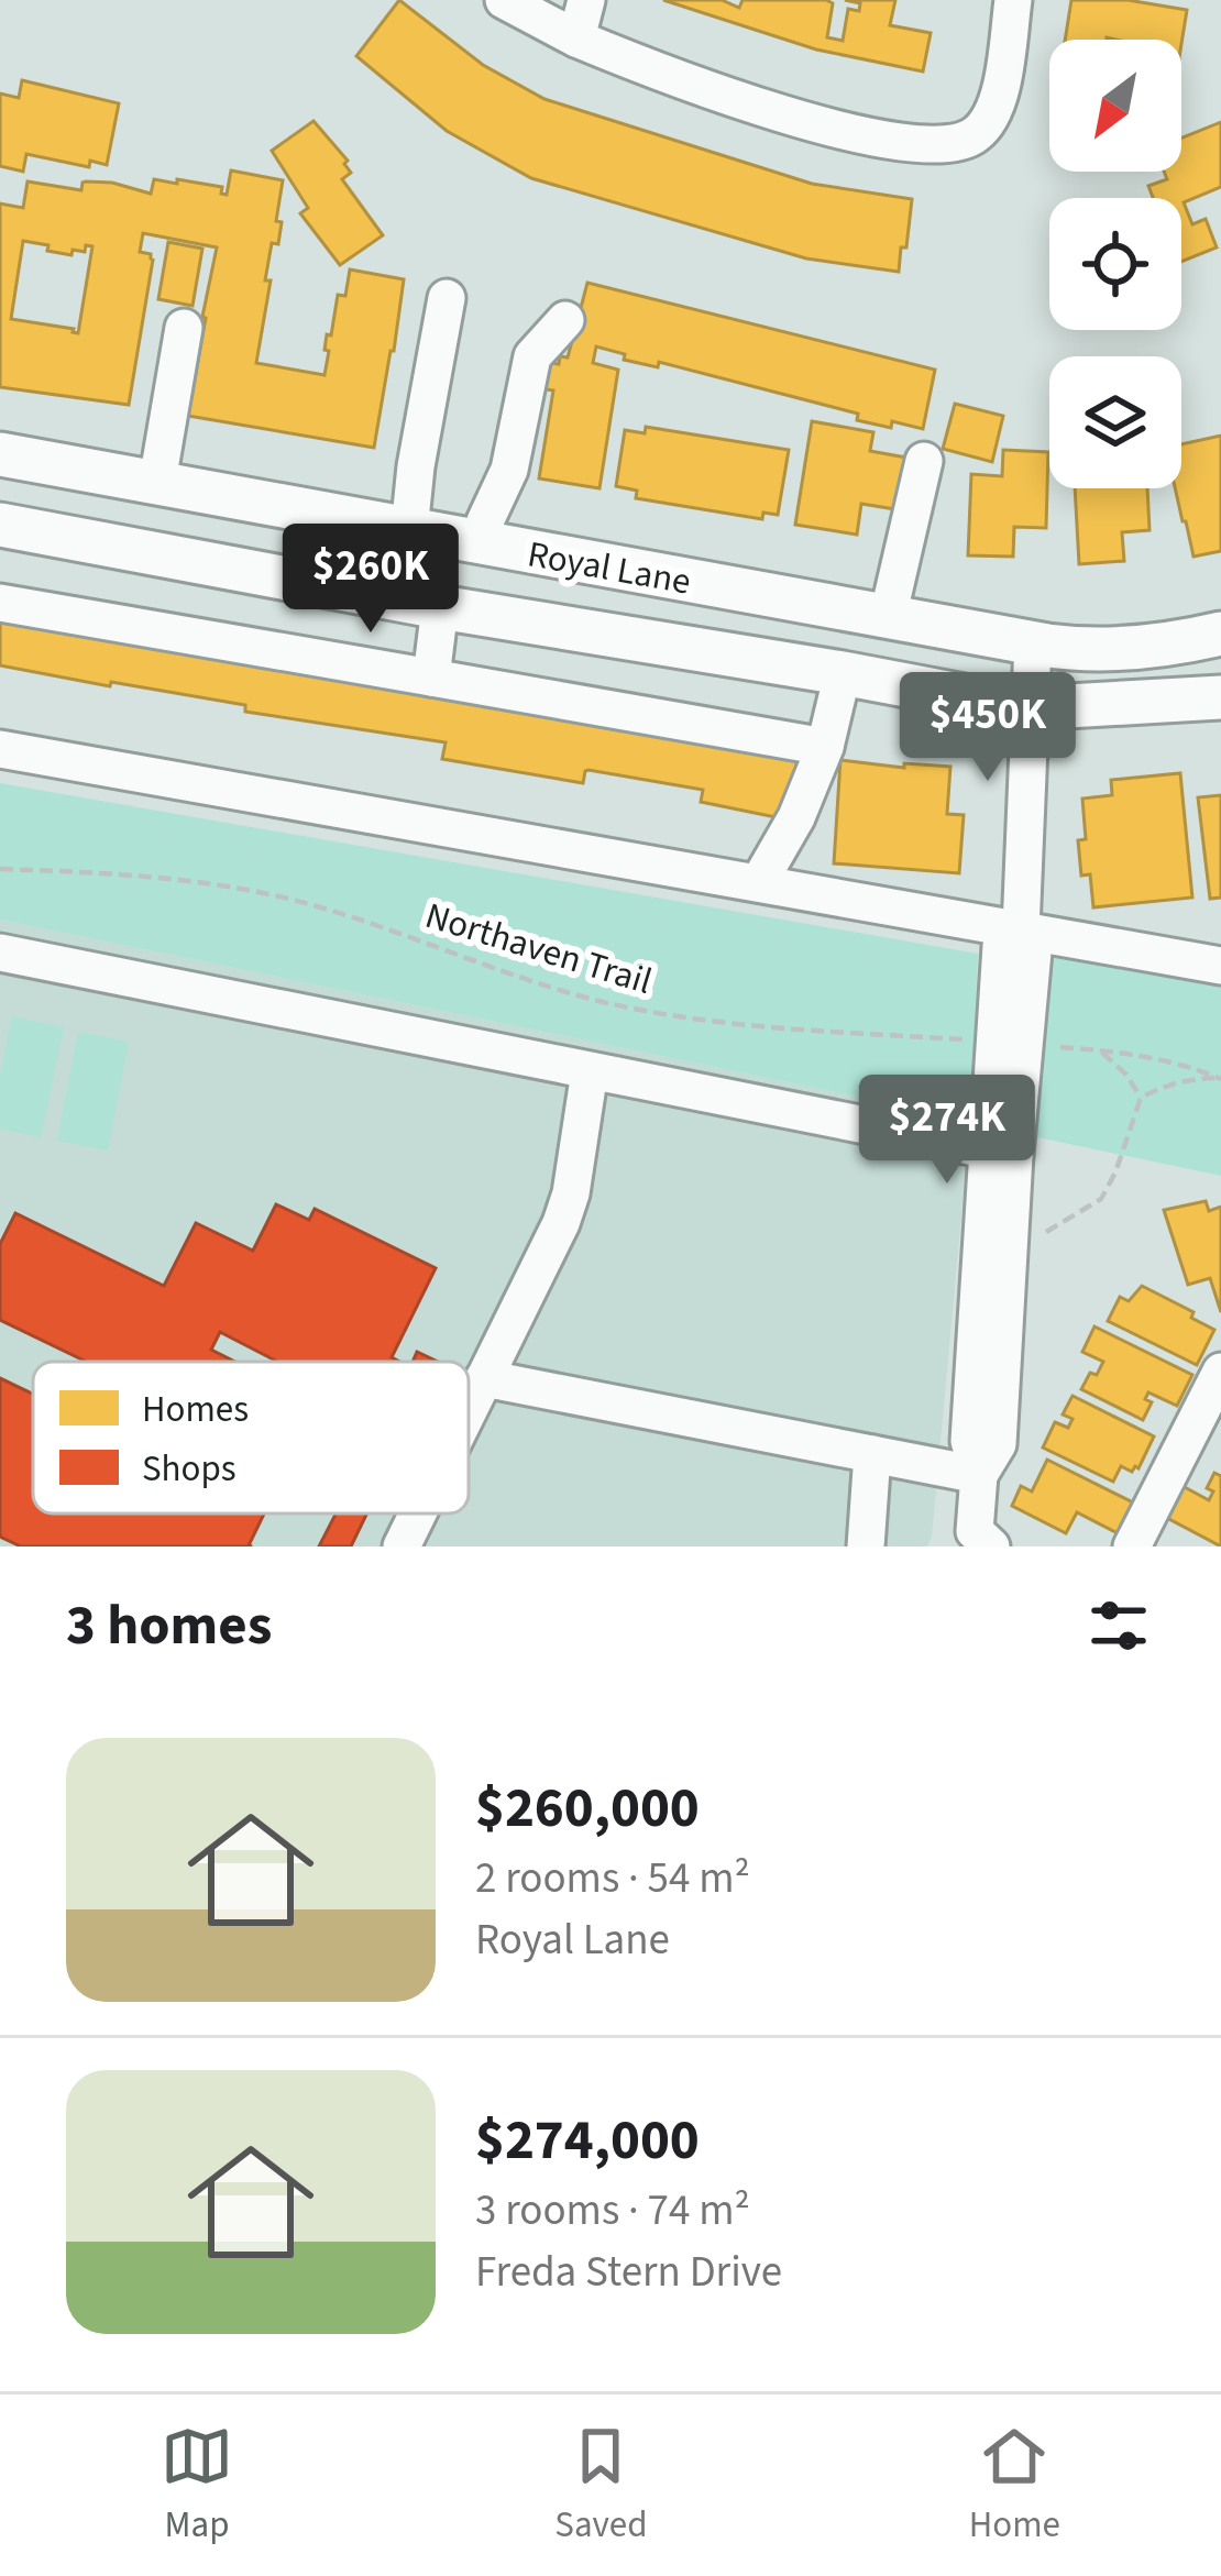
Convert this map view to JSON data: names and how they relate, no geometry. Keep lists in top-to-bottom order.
{
  "streets": {
    "main road": ["Royal Lane"],
    "path": ["Northaven Trail"]
  },
  "legend": ["Homes", "Shops"],
  "north": "bottom left",
  "page": {
    "price": ["$260K", "$450K", "$274K"],
    "heading": "3 homes",
    "list": [
      {
        "name": "$260,000",
        "note": "2 rooms · 54 m² · Royal Lane"
      },
      {
        "name": "$274,000",
        "note": "3 rooms · 74 m² · Freda Stern Drive"
      }
    ],
    "tabs": ["Map", "Saved", "Home"]
  }
}
